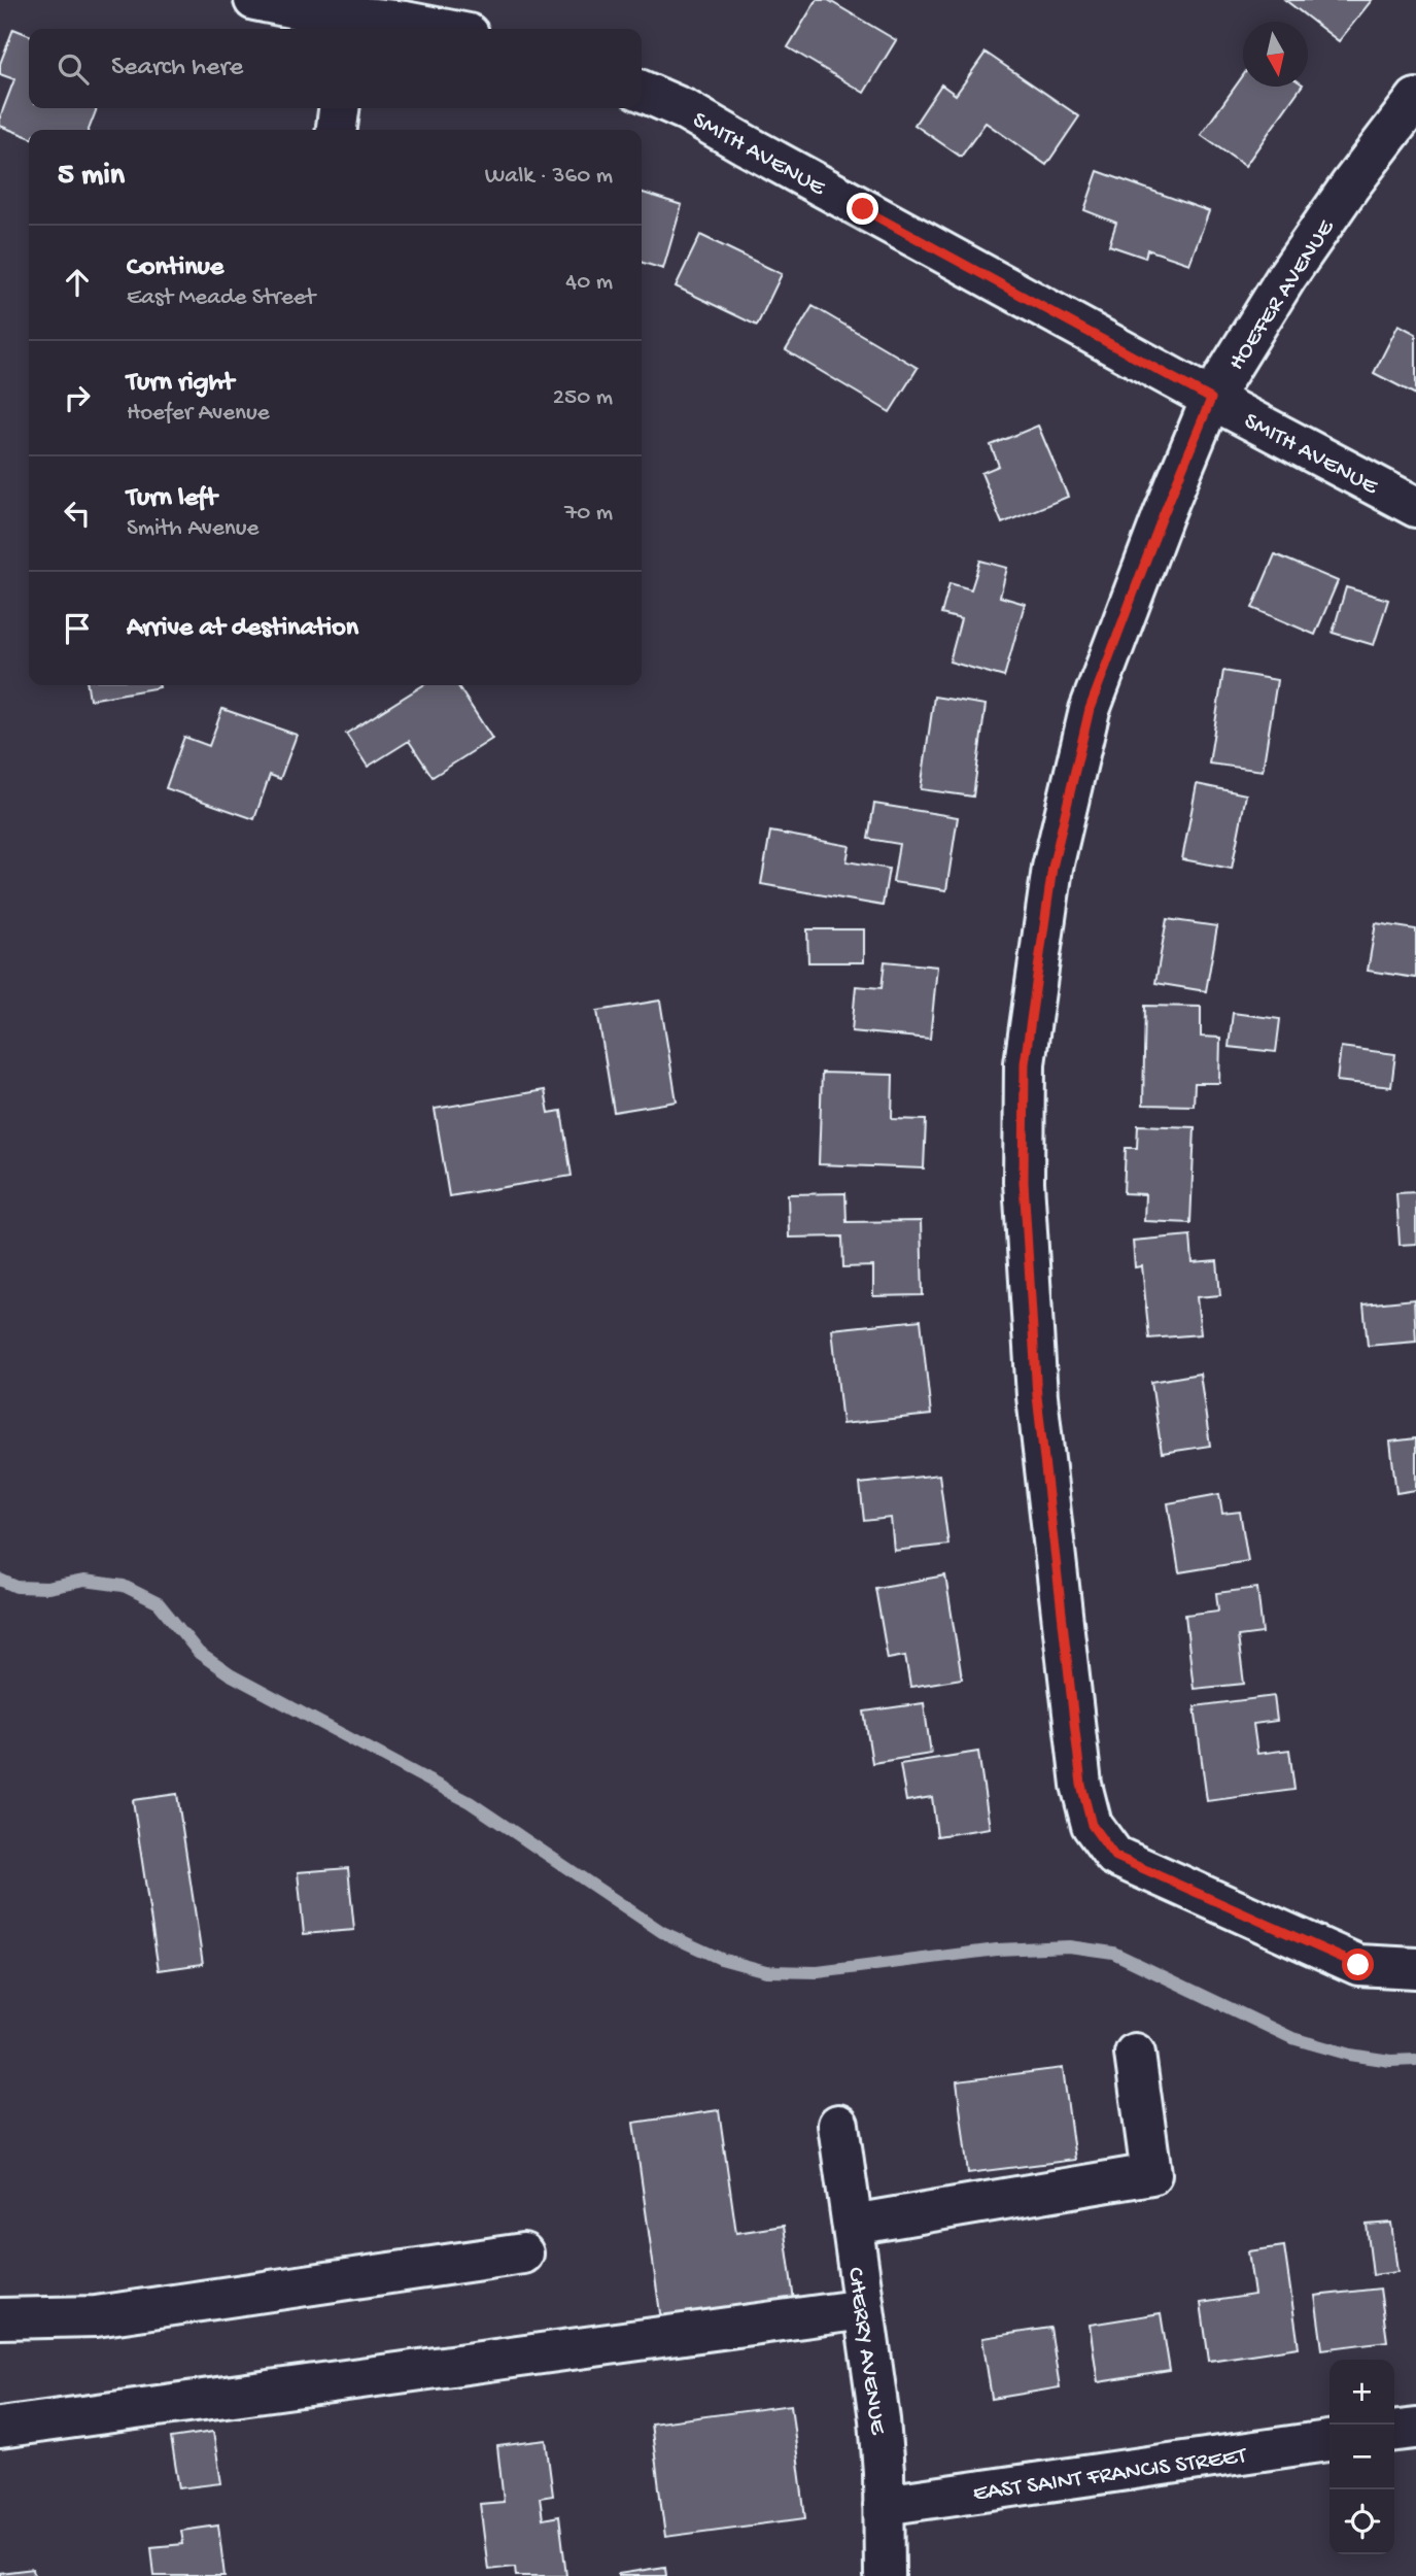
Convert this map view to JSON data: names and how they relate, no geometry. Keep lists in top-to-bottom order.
{
  "streets": {
    "street": [
      "SMITH AVENUE",
      "HOEFER AVENUE",
      "CHERRY AVENUE",
      "EAST SAINT FRANCIS STREET"
    ]
  },
  "crossings": [
    ["SMITH AVENUE", "HOEFER AVENUE"],
    ["CHERRY AVENUE", "EAST SAINT FRANCIS STREET"]
  ],
  "north": "bottom",
  "page": {
    "search": "Search here",
    "heading": ["5 min", "Walk · 360 m"],
    "list": [
      ["Continue", "East Meade Street", "40 m"],
      ["Turn right", "Hoefer Avenue", "250 m"],
      ["Turn left", "Smith Avenue", "70 m"],
      "Arrive at destination"
    ],
    "map_buttons": ["+", "−"]
  }
}
